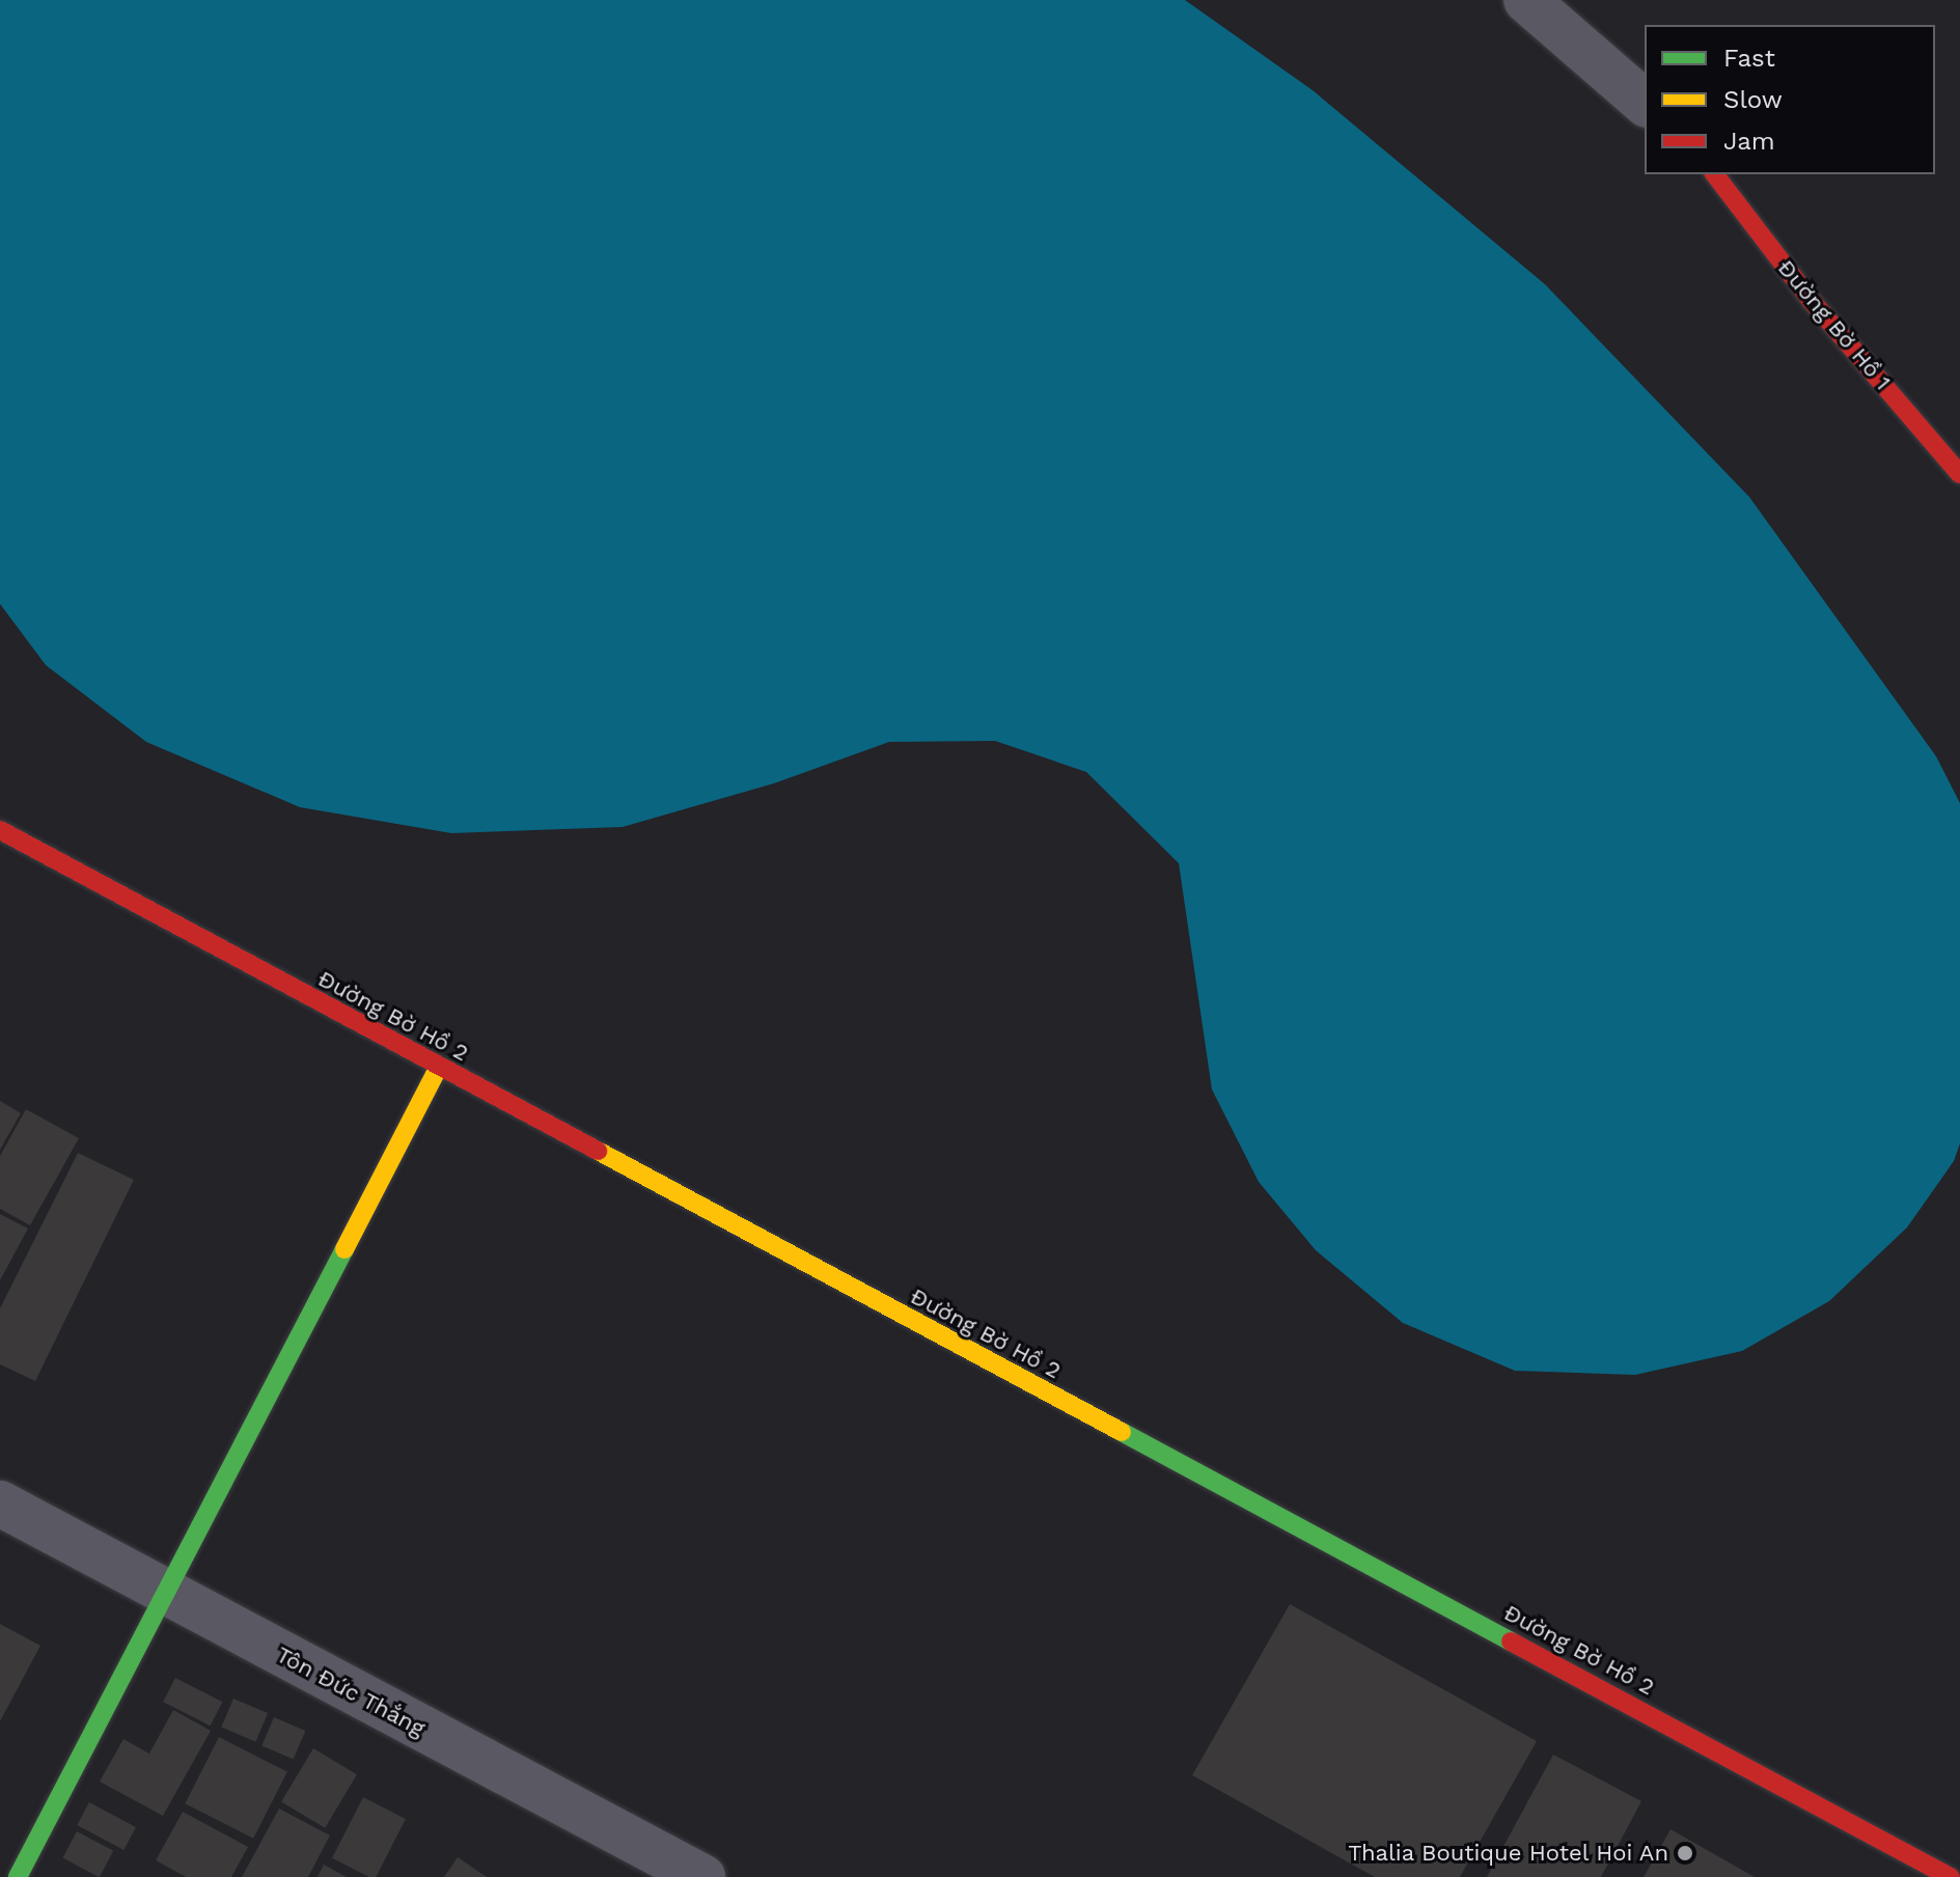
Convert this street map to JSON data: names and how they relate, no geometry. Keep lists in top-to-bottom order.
{
  "streets": {
    "street": ["Đường Bờ Hồ 1", "Đường Bờ Hồ 2", "Tôn Đức Thắng"]
  },
  "places": ["Thalia Boutique Hotel Hoi An"],
  "legend": ["Fast", "Slow", "Jam"]
}
